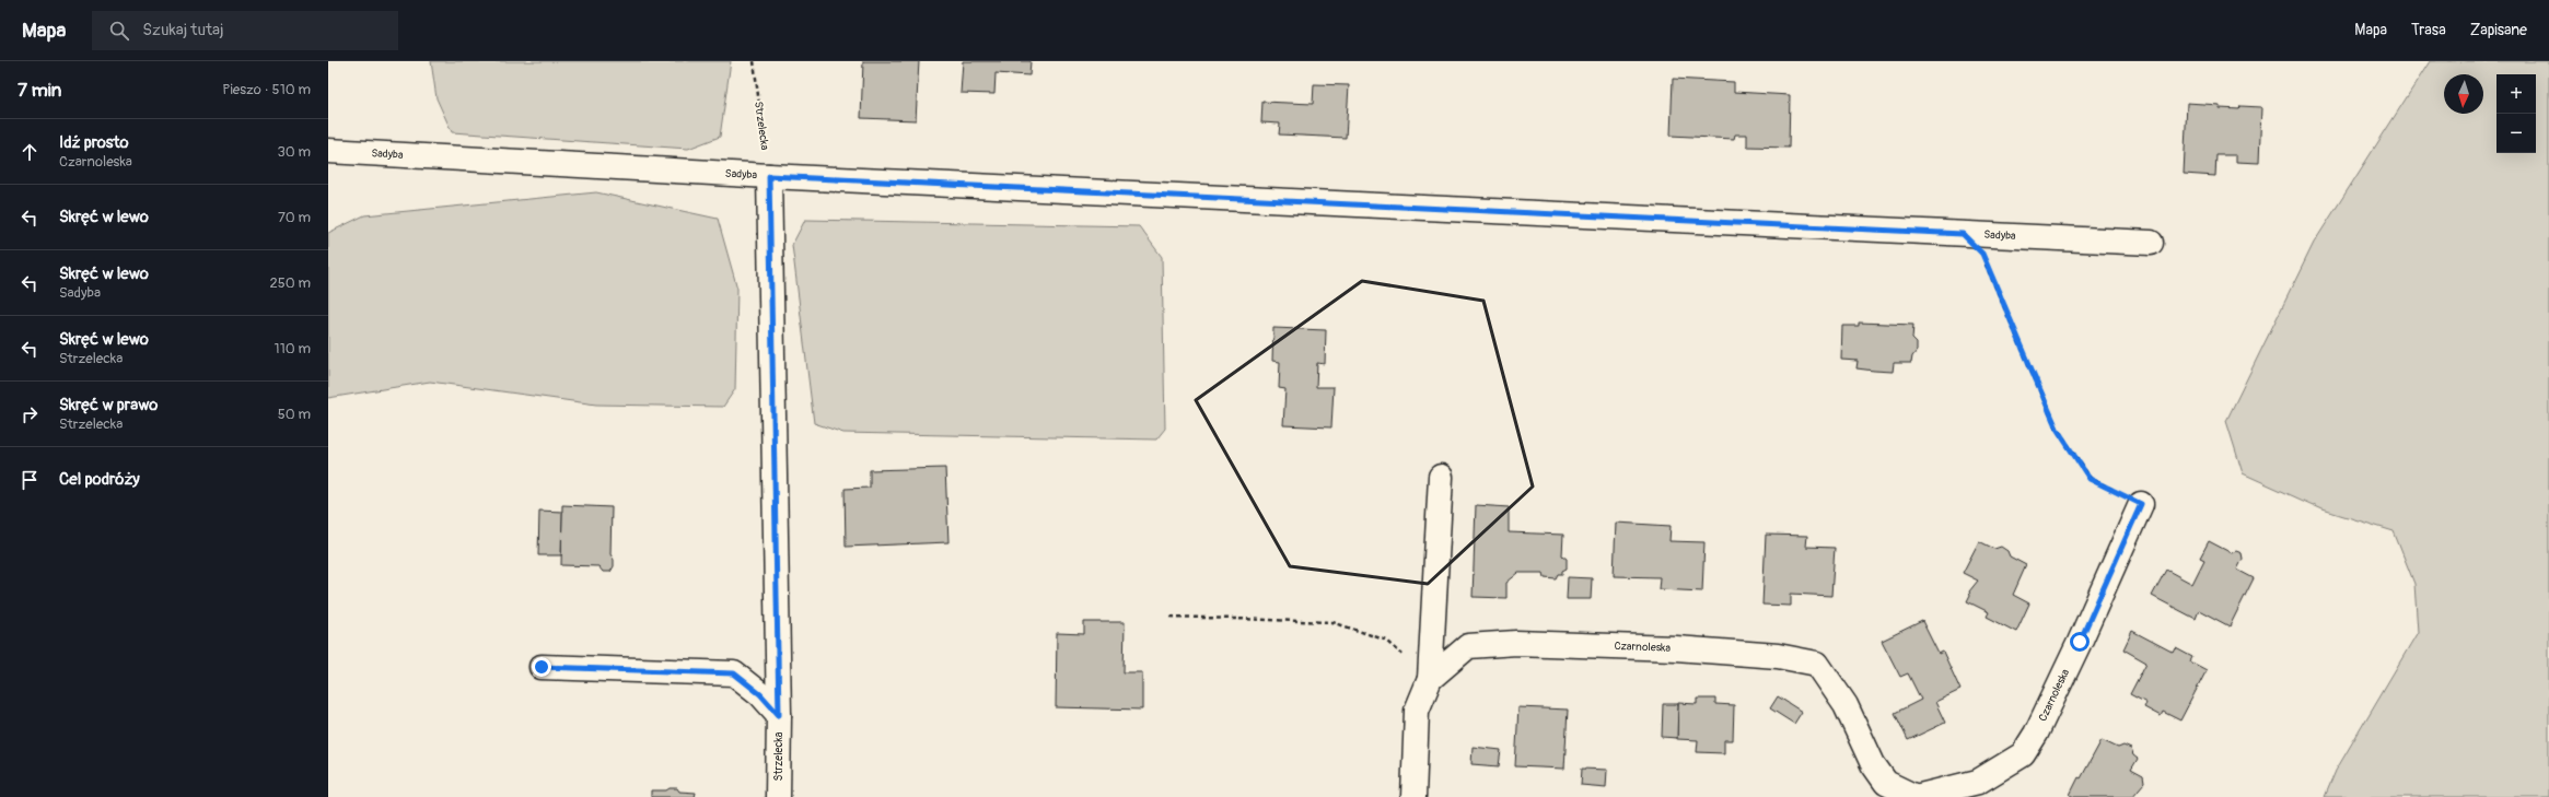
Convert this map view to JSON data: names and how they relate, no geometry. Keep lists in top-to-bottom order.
{
  "streets": {
    "street": ["Strzelecka", "Sadyba", "Czarnoleska"]
  },
  "crossings": [
    ["Strzelecka", "Sadyba"]
  ],
  "north": "bottom",
  "page": {
    "header": "Mapa",
    "search": "Szukaj tutaj",
    "nav": ["Mapa", "Trasa", "Zapisane"],
    "heading": ["7 min", "Pieszo · 510 m"],
    "map_buttons": ["+", "−"],
    "list": [
      ["Idź prosto", "Czarnoleska", "30 m"],
      ["Skręć w lewo", "70 m"],
      ["Skręć w lewo", "Sadyba", "250 m"],
      ["Skręć w lewo", "Strzelecka", "110 m"],
      ["Skręć w prawo", "Strzelecka", "50 m"],
      "Cel podróży"
    ]
  }
}
